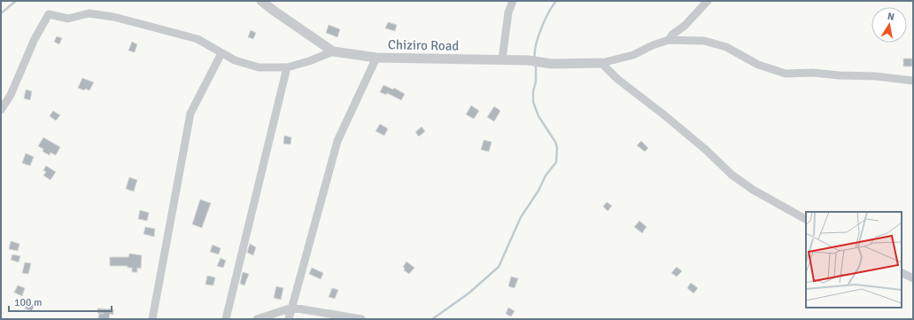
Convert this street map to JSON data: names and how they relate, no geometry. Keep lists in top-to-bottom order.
{
  "streets": {
    "street": ["Chiziro Road"]
  },
  "scale_bar": "100 m",
  "north": "top"
}
